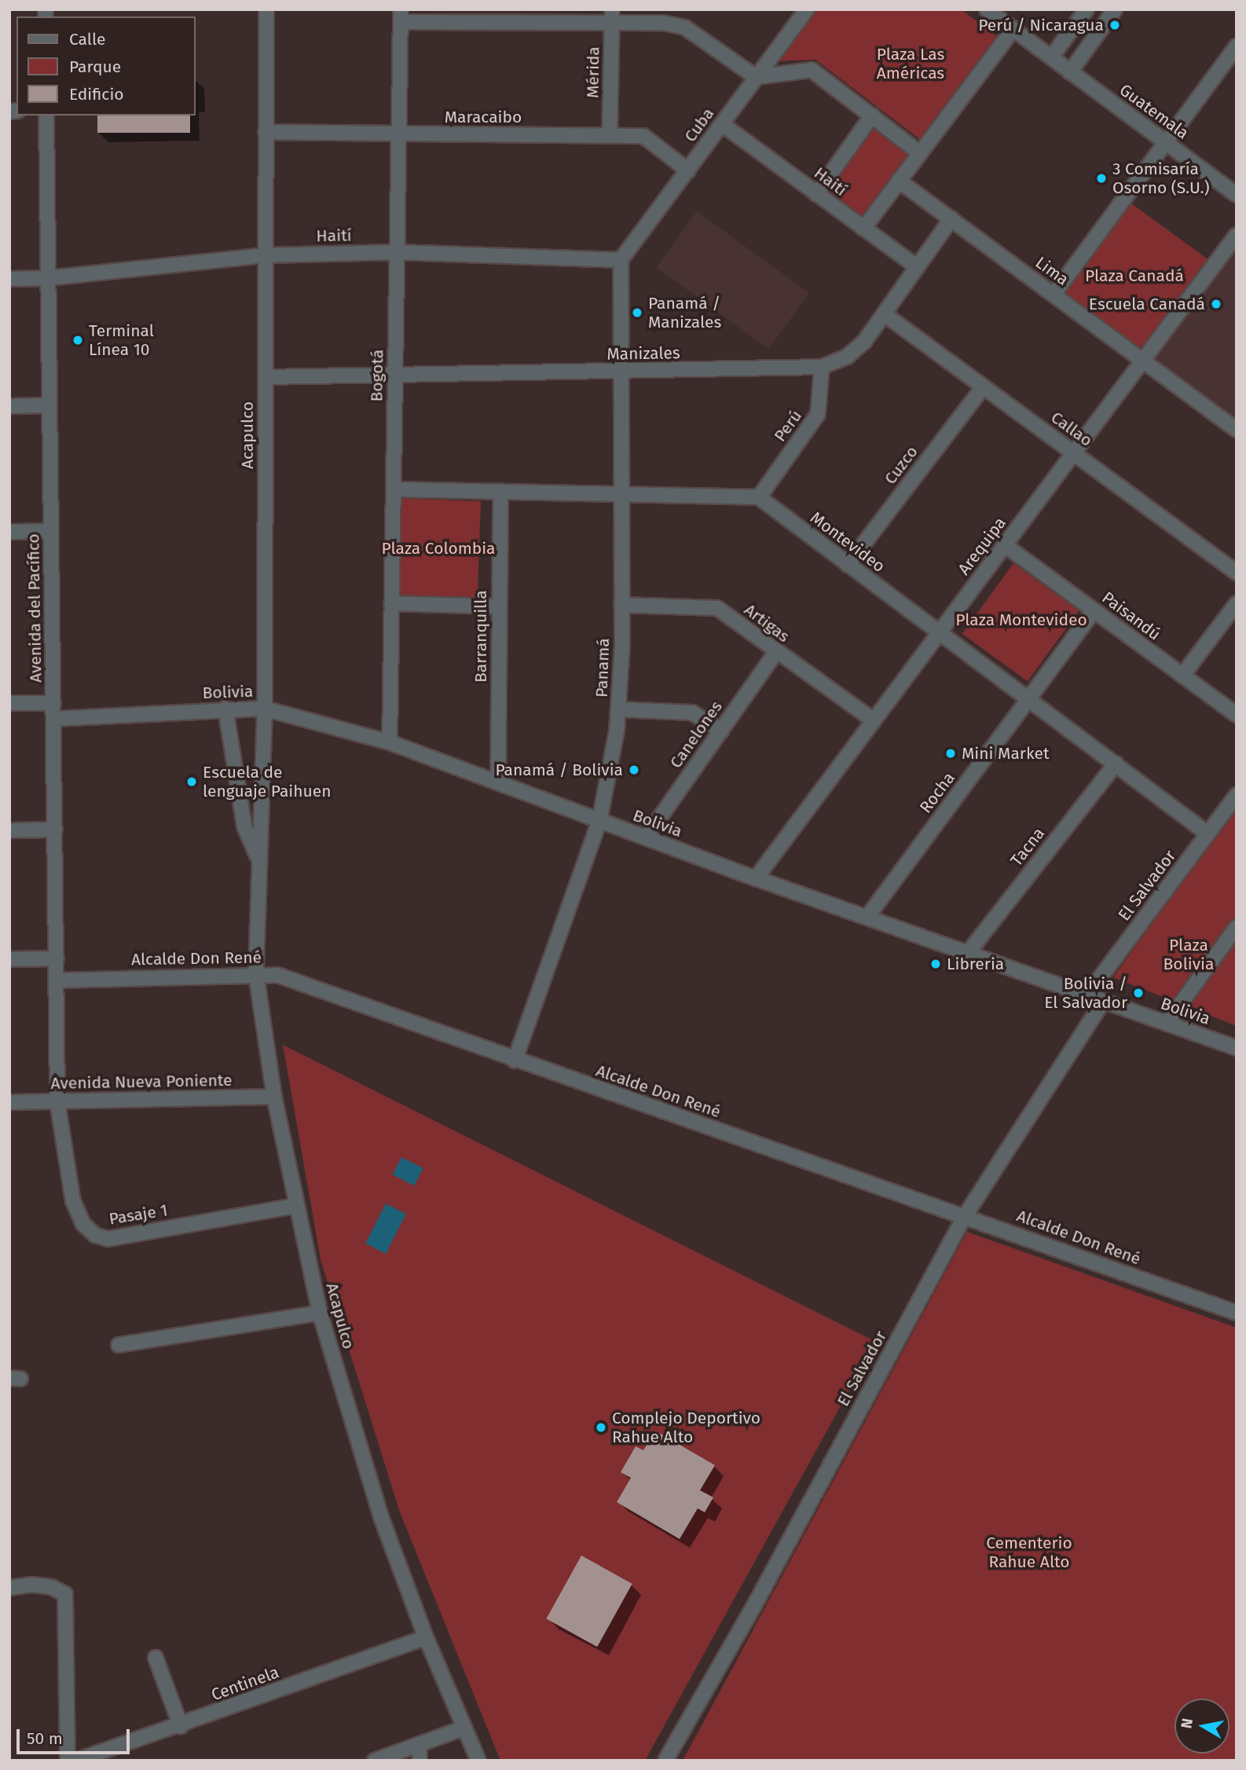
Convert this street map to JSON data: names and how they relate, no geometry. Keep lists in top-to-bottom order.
{
  "streets": {
    "street": [
      "Mérida",
      "Guatemala",
      "Maracaibo",
      "Cuba",
      "Haití",
      "Lima",
      "Manizales",
      "Bogotá",
      "Perú",
      "Callao",
      "Acapulco",
      "Cuzco",
      "Montevideo",
      "Arequipa",
      "Avenida del Pacífico",
      "Paisandú",
      "Artigas",
      "Barranquilla",
      "Panamá",
      "Bolivia",
      "Canelones",
      "Rocha",
      "Tacna",
      "El Salvador",
      "Alcalde Don René",
      "Avenida Nueva Poniente",
      "Pasaje 1",
      "Centinela"
    ]
  },
  "crossings": [
    ["Mérida", "Maracaibo"],
    ["Maracaibo", "Cuba"],
    ["Maracaibo", "Bogotá"],
    ["Maracaibo", "Acapulco"],
    ["Cuba", "Haití"],
    ["Cuba", "Panamá"],
    ["Haití", "Manizales"],
    ["Haití", "Bogotá"],
    ["Haití", "Acapulco"],
    ["Haití", "Avenida del Pacífico"],
    ["Haití", "Panamá"],
    ["Lima", "Manizales"],
    ["Lima", "Arequipa"],
    ["Manizales", "Bogotá"],
    ["Manizales", "Perú"],
    ["Manizales", "Callao"],
    ["Manizales", "Acapulco"],
    ["Manizales", "Panamá"],
    ["Bogotá", "Bolivia"],
    ["Perú", "Montevideo"],
    ["Callao", "Cuzco"],
    ["Callao", "Arequipa"],
    ["Acapulco", "Bolivia"],
    ["Acapulco", "Alcalde Don René"],
    ["Acapulco", "Avenida Nueva Poniente"],
    ["Acapulco", "Pasaje 1"],
    ["Acapulco", "Centinela"],
    ["Cuzco", "Montevideo"],
    ["Montevideo", "Arequipa"],
    ["Montevideo", "Rocha"],
    ["Montevideo", "Tacna"],
    ["Montevideo", "El Salvador"],
    ["Arequipa", "Paisandú"],
    ["Arequipa", "Artigas"],
    ["Arequipa", "Bolivia"],
    ["Avenida del Pacífico", "Bolivia"],
    ["Avenida del Pacífico", "Alcalde Don René"],
    ["Avenida del Pacífico", "Avenida Nueva Poniente"],
    ["Avenida del Pacífico", "Pasaje 1"],
    ["Paisandú", "Rocha"],
    ["Artigas", "Panamá"],
    ["Artigas", "Canelones"],
    ["Barranquilla", "Bolivia"],
    ["Panamá", "Bolivia"],
    ["Panamá", "Alcalde Don René"],
    ["Bolivia", "Canelones"],
    ["Bolivia", "Rocha"],
    ["Bolivia", "Tacna"],
    ["Bolivia", "El Salvador"],
    ["El Salvador", "Alcalde Don René"],
    ["Avenida Nueva Poniente", "Pasaje 1"]
  ],
  "parks": [
    "Plaza Las Américas",
    "Plaza Canadá",
    "Plaza Colombia",
    "Plaza Montevideo",
    "Plaza Bolivia",
    "Cementerio Rahue Alto"
  ],
  "places": [
    "Perú / Nicaragua",
    "3 Comisaría Osorno (S.U.)",
    "Escuela Canadá",
    "Panamá / Manizales",
    "Terminal Línea 10",
    "Mini Market",
    "Panamá / Bolivia",
    "Escuela de lenguaje Paihuen",
    "Libreria",
    "Bolivia / El Salvador",
    "Complejo Deportivo Rahue Alto"
  ],
  "legend": ["Calle", "Parque", "Edificio"],
  "scale_bar": "50 m",
  "north": "left"
}
